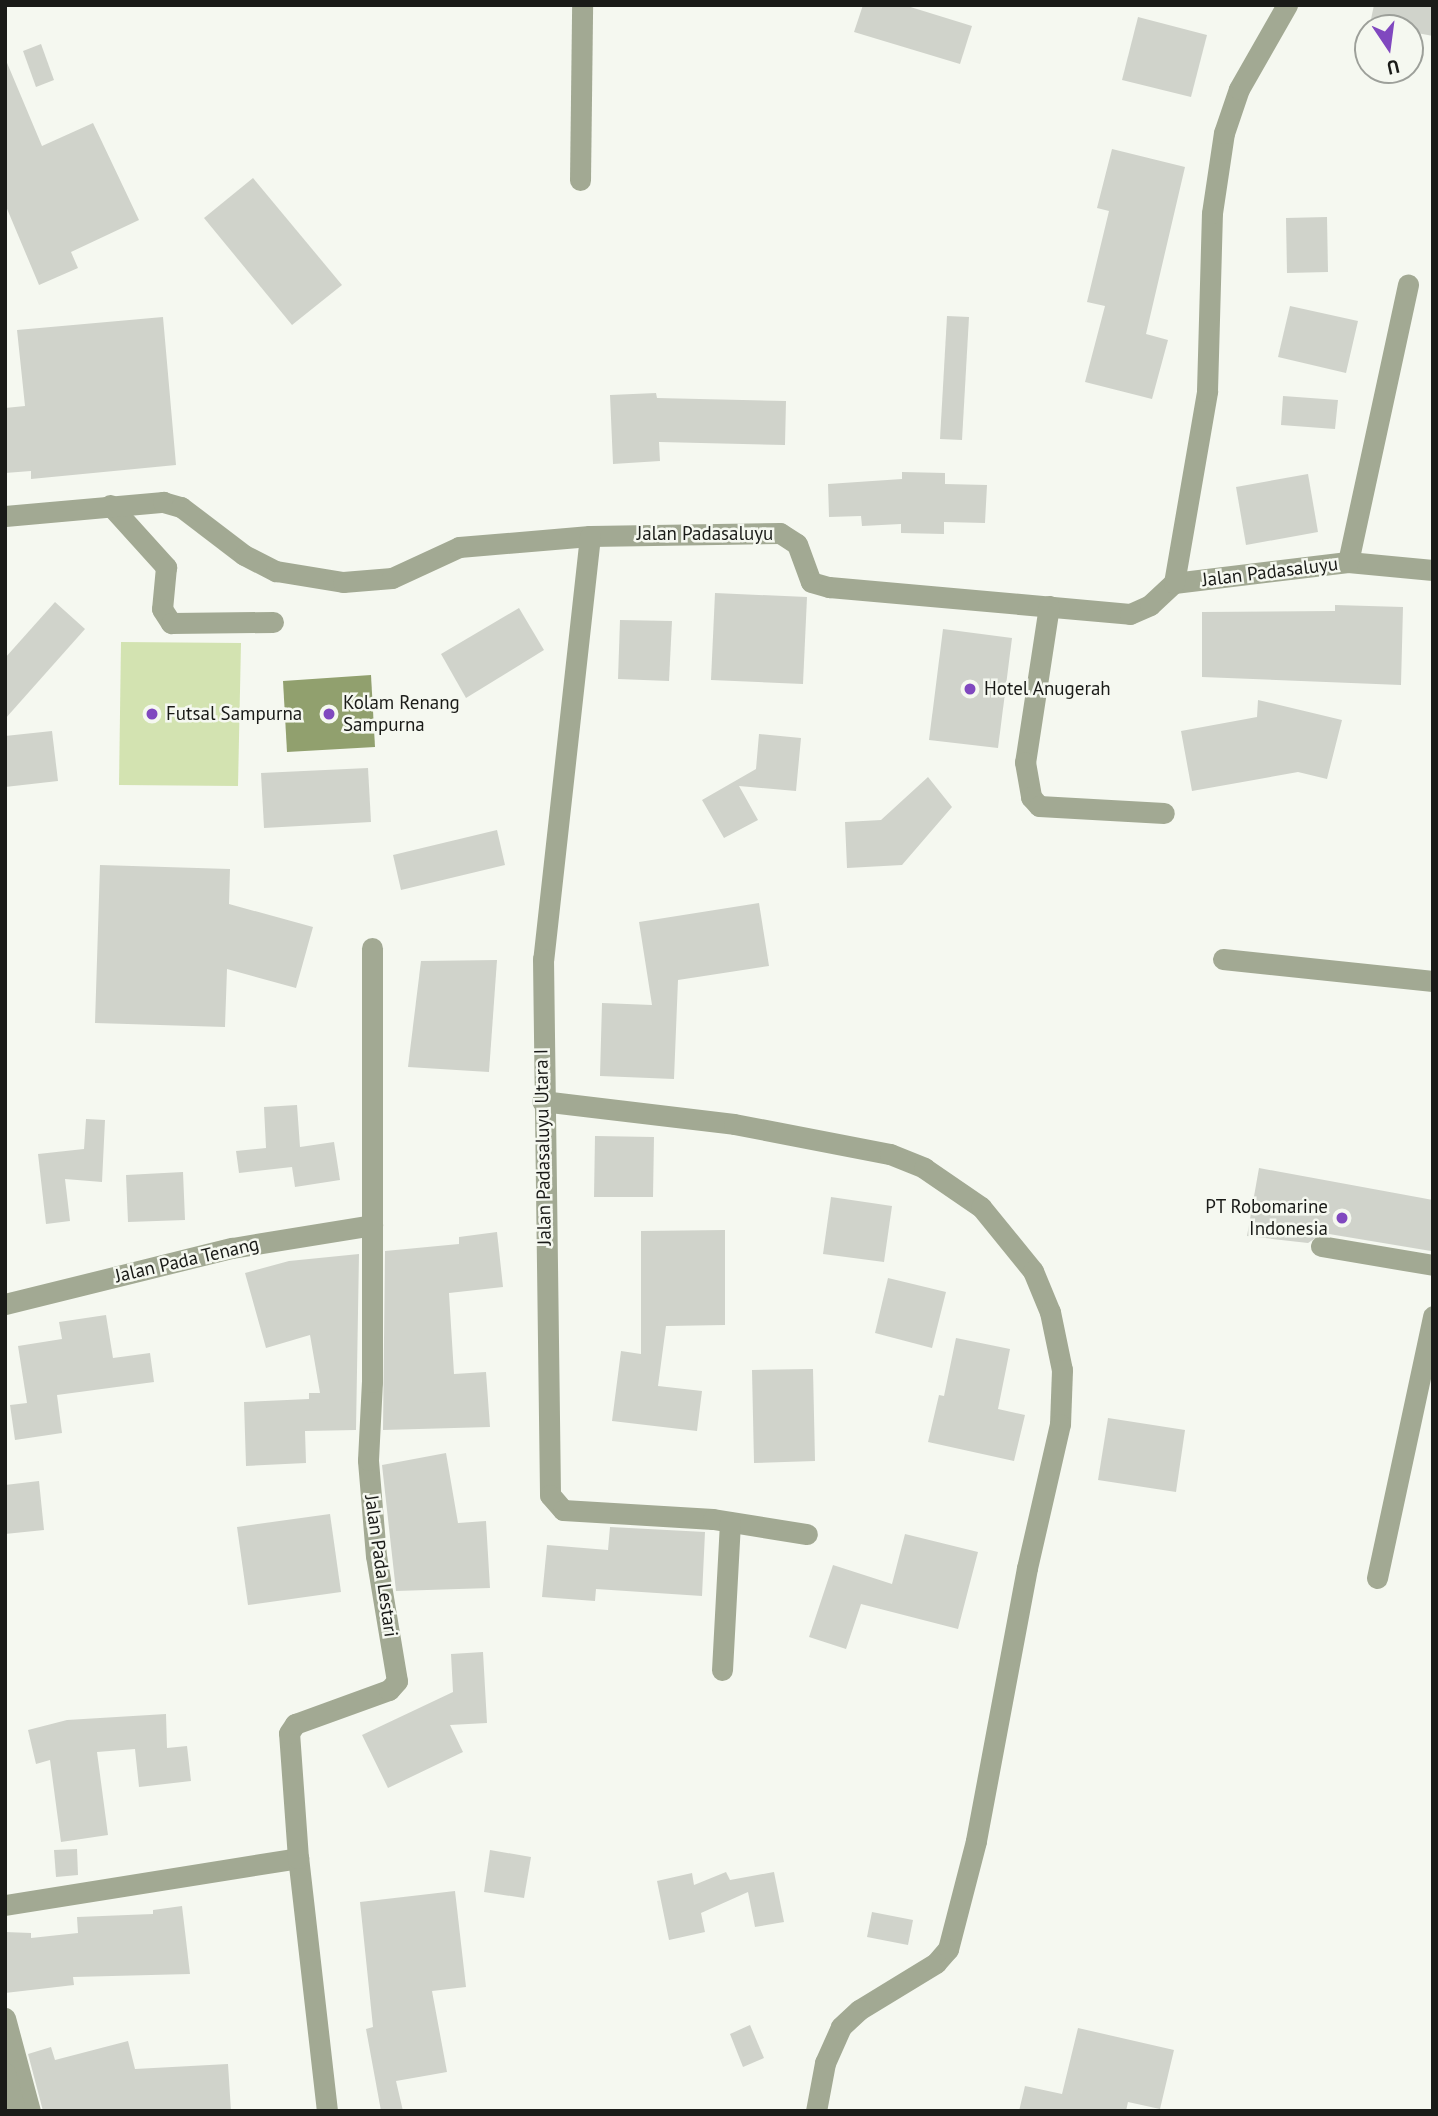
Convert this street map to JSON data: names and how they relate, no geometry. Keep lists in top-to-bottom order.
{
  "streets": {
    "street": [
      "Jalan Padasaluyu",
      "Jalan Padasaluyu Utara I",
      "Jalan Pada Tenang",
      "Jalan Pada Lestari"
    ]
  },
  "crossings": [
    ["Jalan Padasaluyu", "Jalan Padasaluyu Utara I"],
    ["Jalan Pada Tenang", "Jalan Pada Lestari"]
  ],
  "places": [
    "Hotel Anugerah",
    "Futsal Sampurna",
    "Kolam Renang Sampurna",
    "PT Robomarine Indonesia"
  ],
  "north": "bottom"
}
